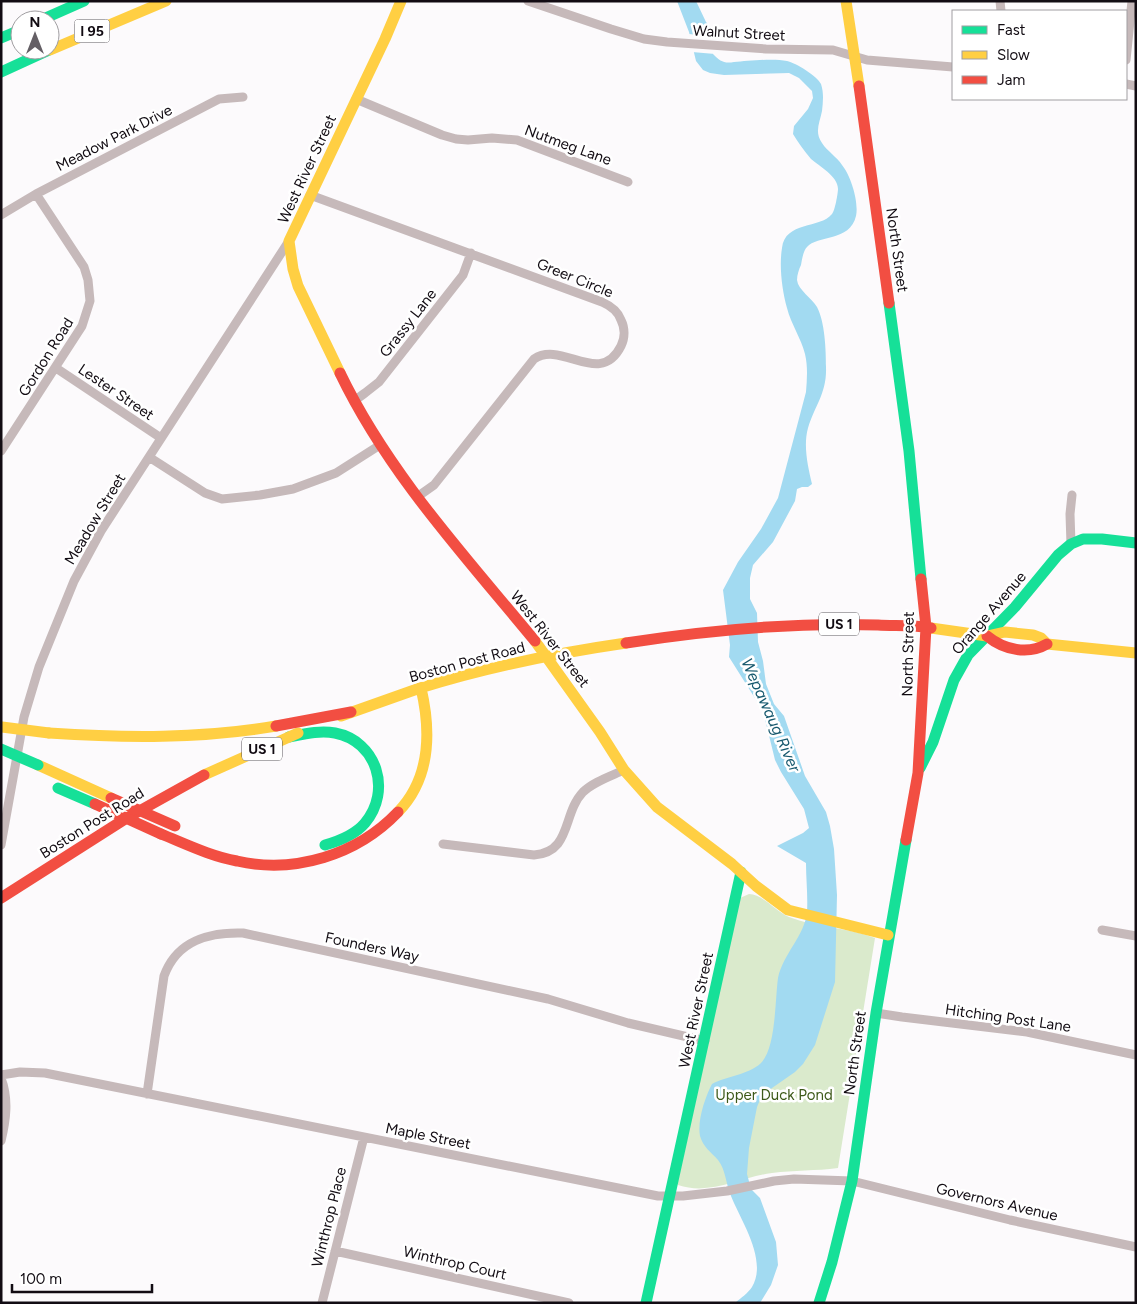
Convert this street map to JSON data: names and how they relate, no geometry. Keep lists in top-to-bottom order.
{
  "streets": {
    "main road": [
      "I 95",
      "West River Street",
      "North Street",
      "Orange Avenue",
      "US 1",
      "Boston Post Road"
    ],
    "street": [
      "Walnut Street",
      "Meadow Park Drive",
      "Nutmeg Lane",
      "Greer Circle",
      "Grassy Lane",
      "Gordon Road",
      "Lester Street",
      "Meadow Street",
      "Founders Way",
      "Hitching Post Lane",
      "Maple Street",
      "Governors Avenue",
      "Winthrop Place",
      "Winthrop Court"
    ]
  },
  "crossings": [
    ["Walnut Street", "North Street"],
    ["Meadow Park Drive", "Gordon Road"],
    ["Nutmeg Lane", "West River Street"],
    ["West River Street", "Greer Circle"],
    ["West River Street", "Grassy Lane"],
    ["West River Street", "Meadow Street"],
    ["West River Street", "Boston Post Road"],
    ["West River Street", "Founders Way"],
    ["West River Street", "Maple Street"],
    ["North Street", "Orange Avenue"],
    ["North Street", "Boston Post Road"],
    ["North Street", "Hitching Post Lane"],
    ["North Street", "Maple Street"],
    ["North Street", "Governors Avenue"],
    ["Greer Circle", "Grassy Lane"],
    ["Gordon Road", "Lester Street"],
    ["Lester Street", "Meadow Street"],
    ["Orange Avenue", "Boston Post Road"],
    ["Founders Way", "Maple Street"],
    ["Maple Street", "Governors Avenue"],
    ["Maple Street", "Winthrop Place"],
    ["Winthrop Place", "Winthrop Court"]
  ],
  "water": ["Wepawaug River"],
  "parks": ["Upper Duck Pond"],
  "legend": ["Fast", "Slow", "Jam"],
  "scale_bar": "100 m",
  "north": "top"
}
